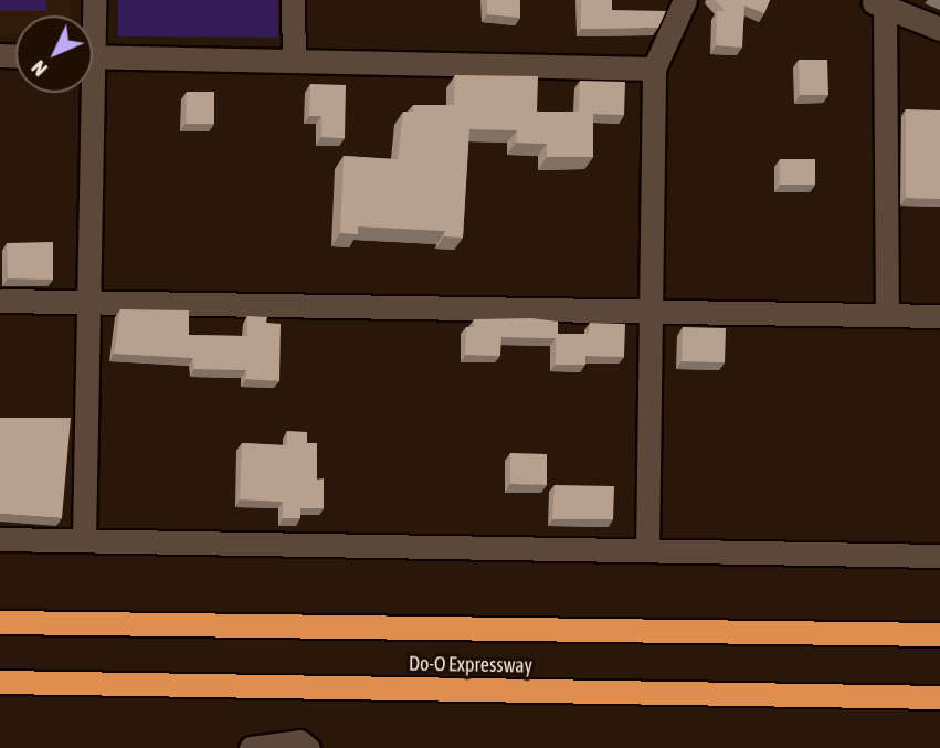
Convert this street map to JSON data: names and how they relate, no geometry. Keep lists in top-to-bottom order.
{
  "streets": {
    "highway": ["Do-O Expressway"]
  },
  "north": "bottom left"
}
